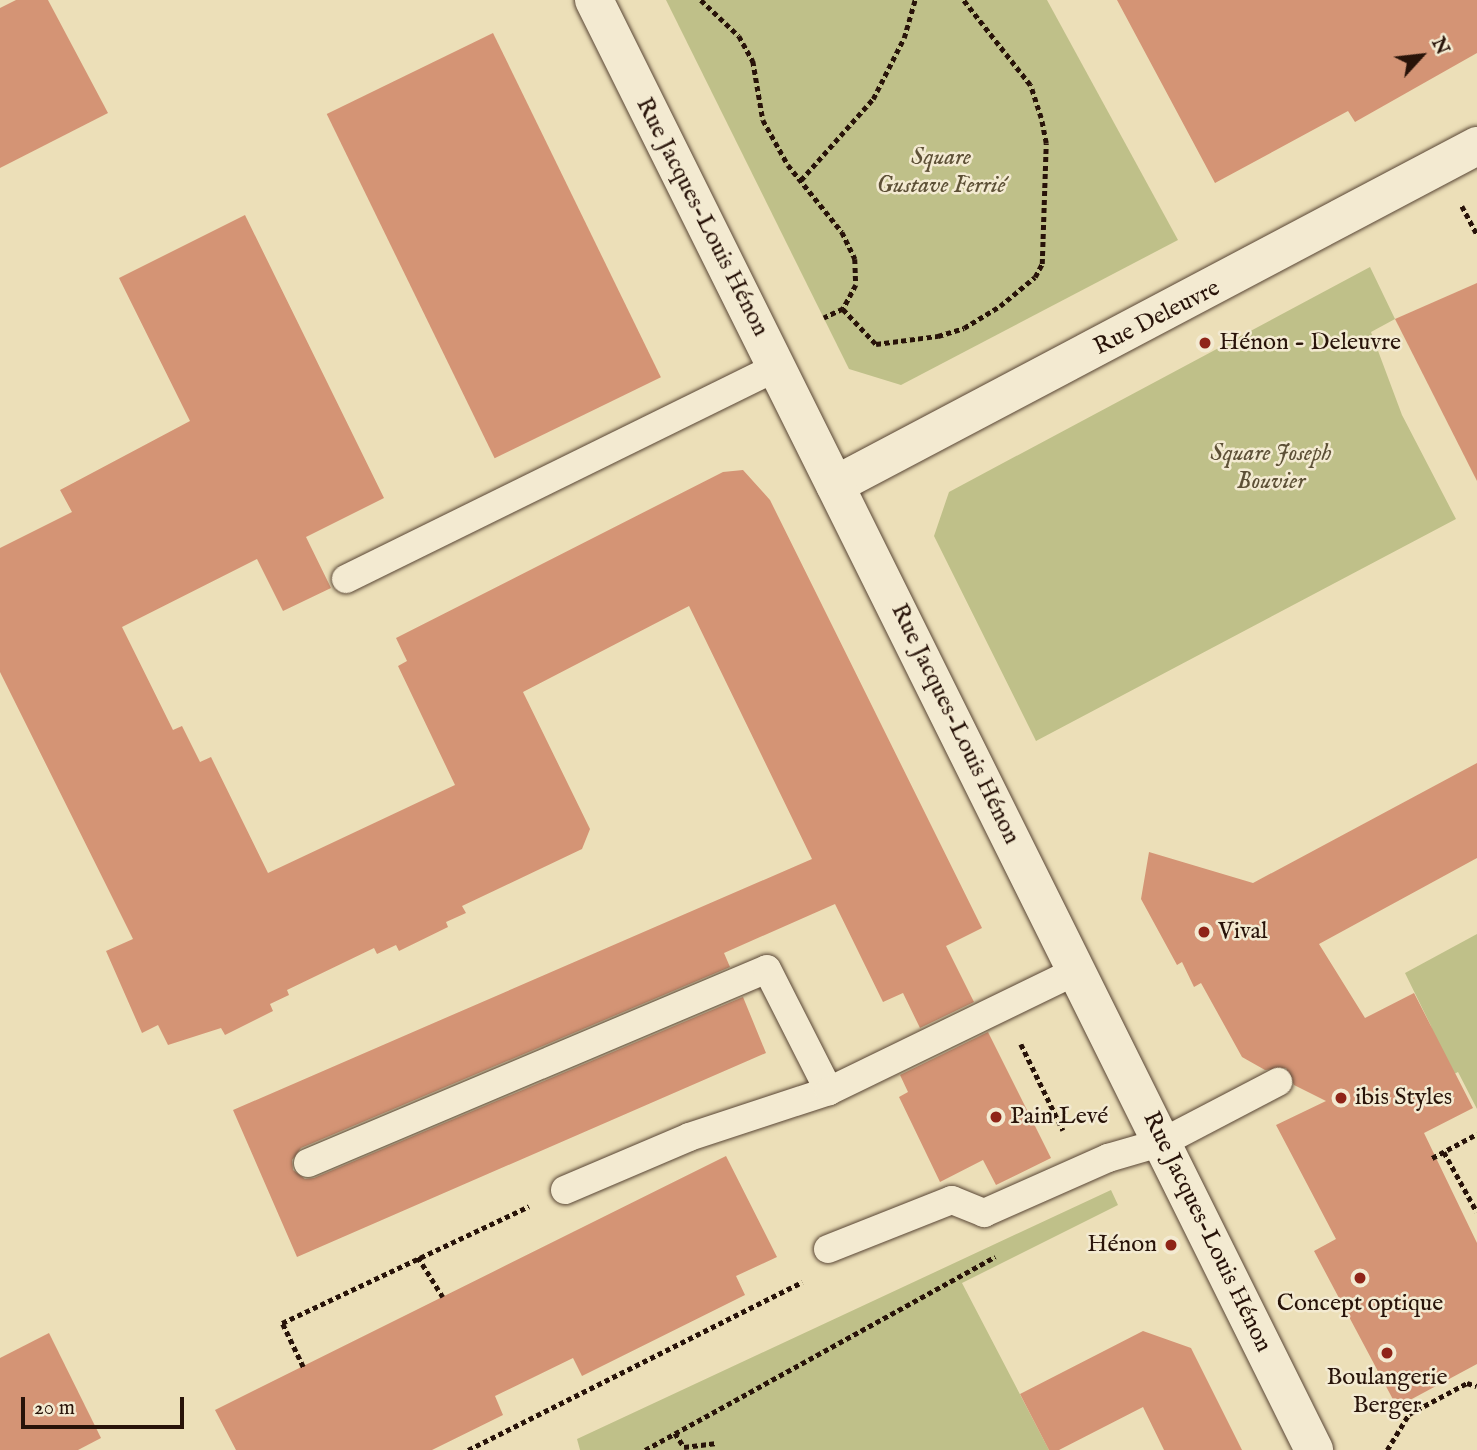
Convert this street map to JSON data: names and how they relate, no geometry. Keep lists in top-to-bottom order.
{
  "streets": {
    "street": ["Rue Jacques-Louis Hénon", "Rue Deleuvre"]
  },
  "crossings": [
    ["Rue Jacques-Louis Hénon", "Rue Deleuvre"]
  ],
  "parks": ["Square Gustave Ferrié", "Square Joseph Bouvier"],
  "places": [
    "Hénon - Deleuvre",
    "Vival",
    "ibis Styles",
    "Pain Levé",
    "Hénon",
    "Concept optique",
    "Boulangerie Berger"
  ],
  "scale_bar": "20 m",
  "north": "top right"
}
